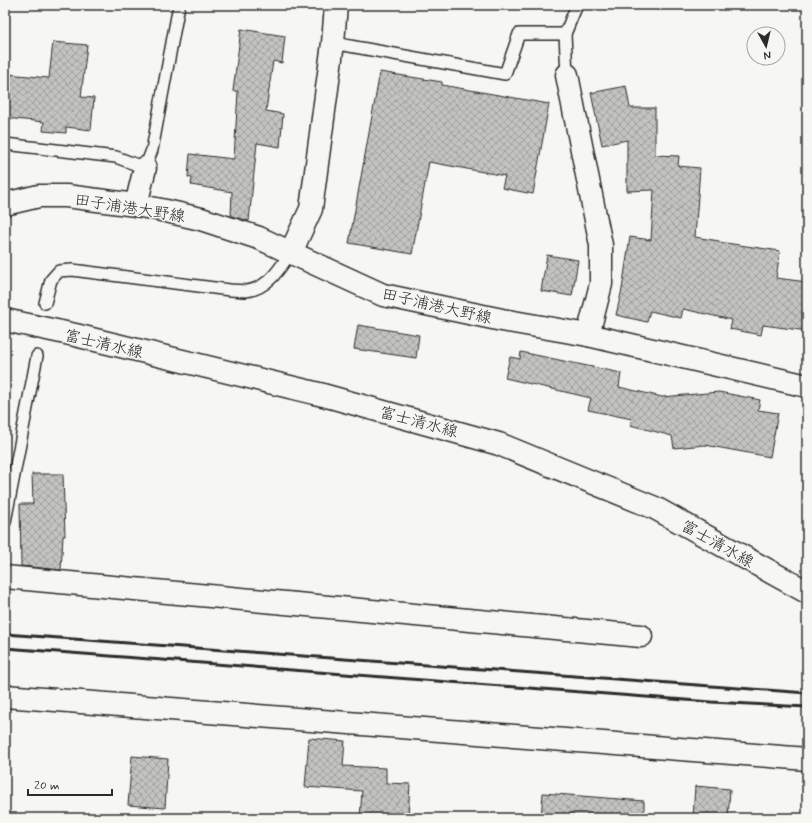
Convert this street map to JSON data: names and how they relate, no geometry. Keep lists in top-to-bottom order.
{
  "streets": {
    "street": ["田子浦港大野線", "富士清水線"]
  },
  "scale_bar": "20 m",
  "north": "bottom"
}
